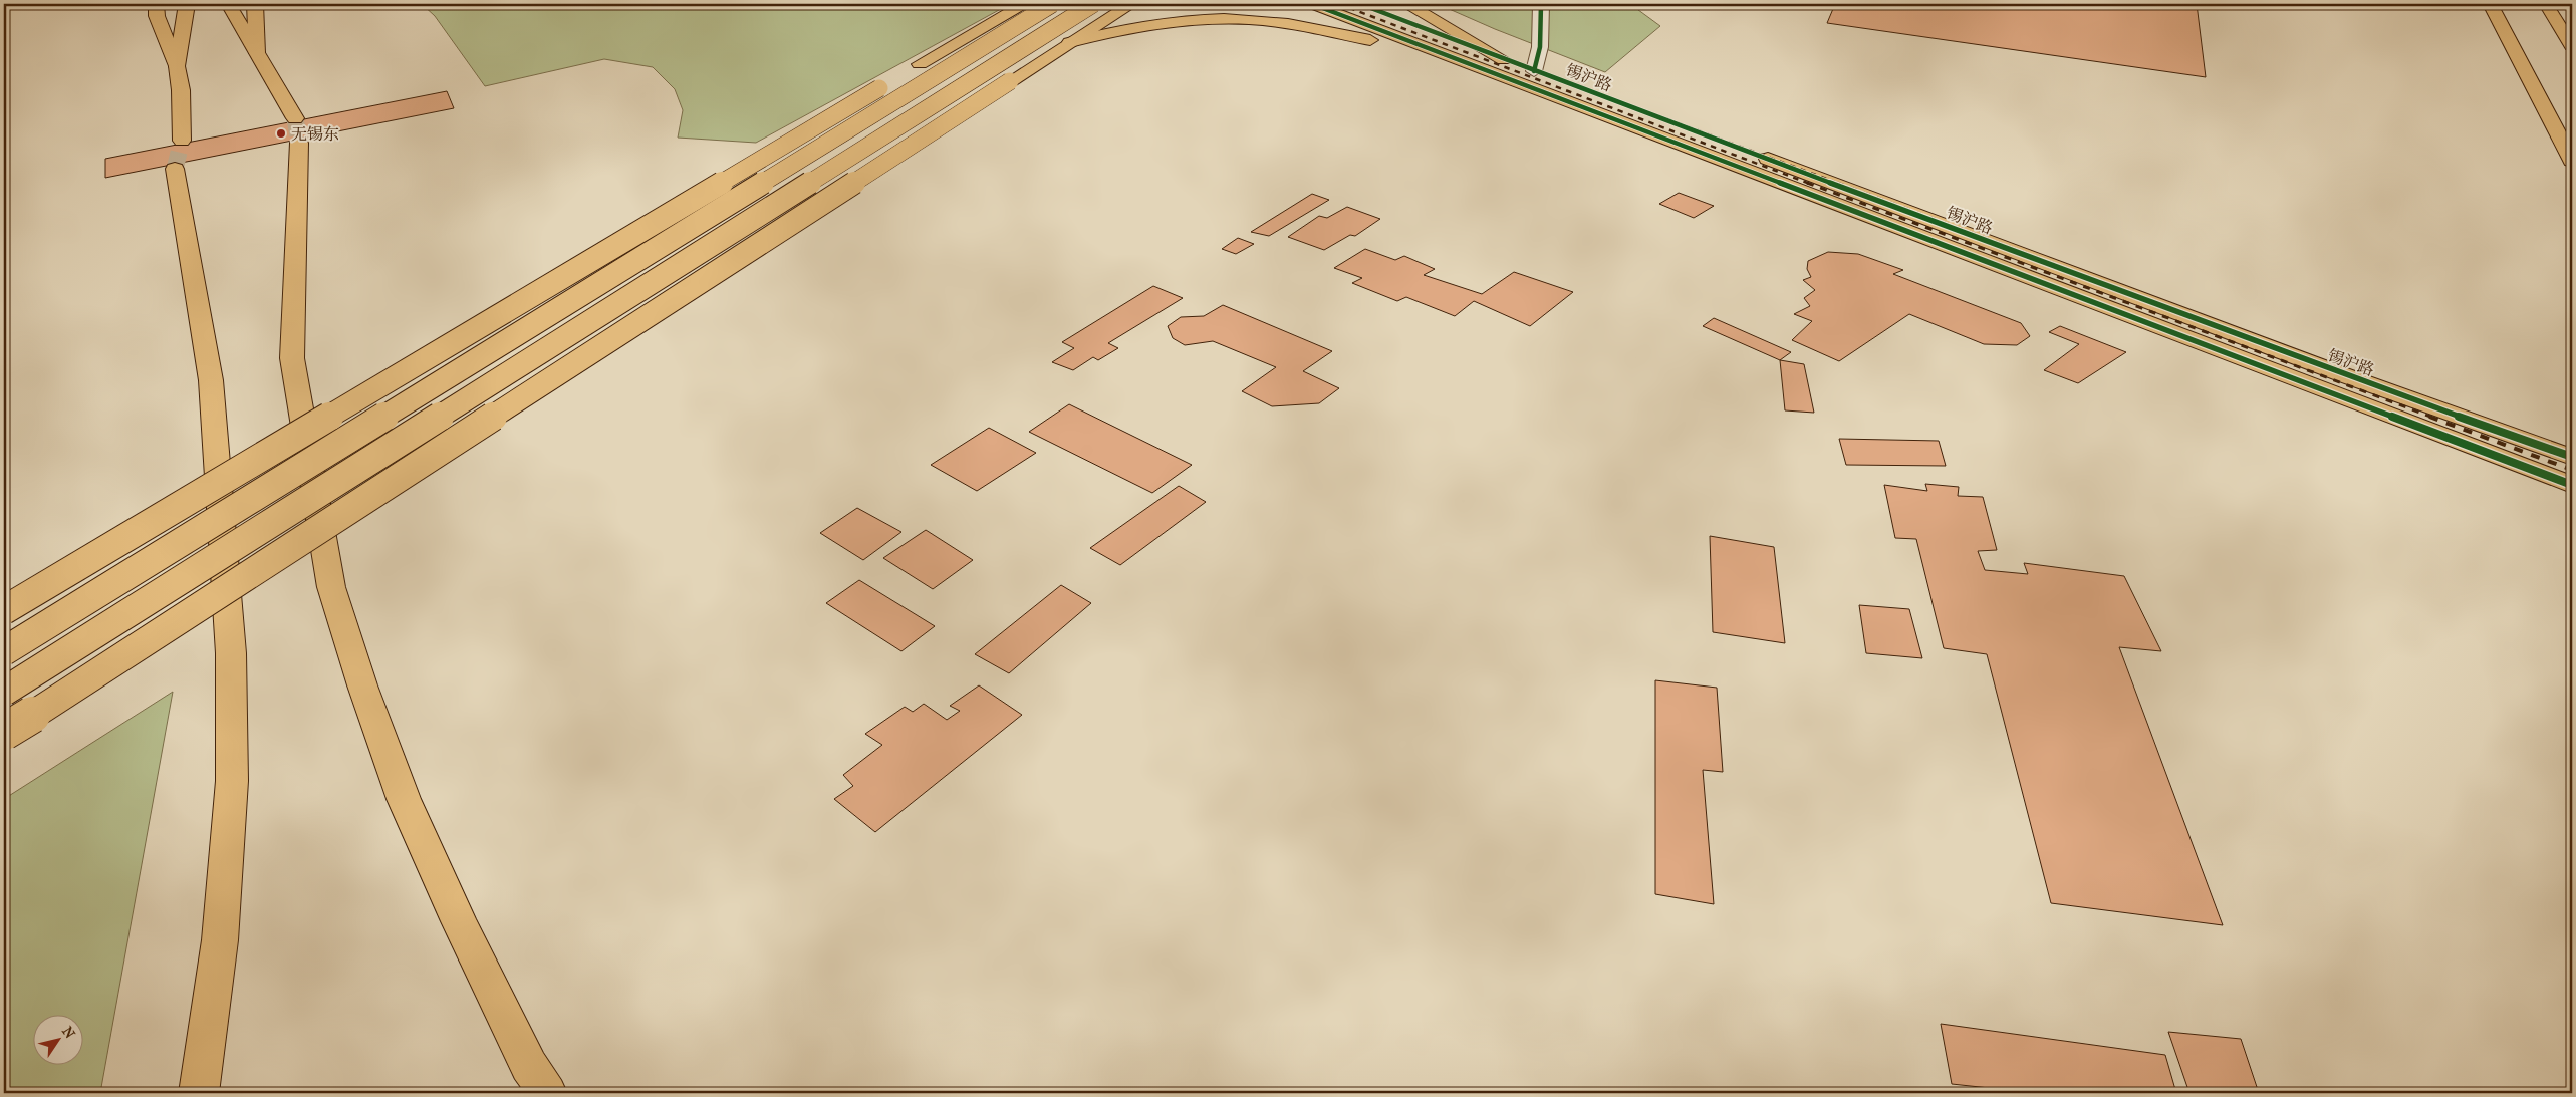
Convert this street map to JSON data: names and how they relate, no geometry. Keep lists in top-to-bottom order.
{
  "streets": {
    "main road": ["锡沪路"]
  },
  "places": ["无锡东"],
  "north": "top right"
}
